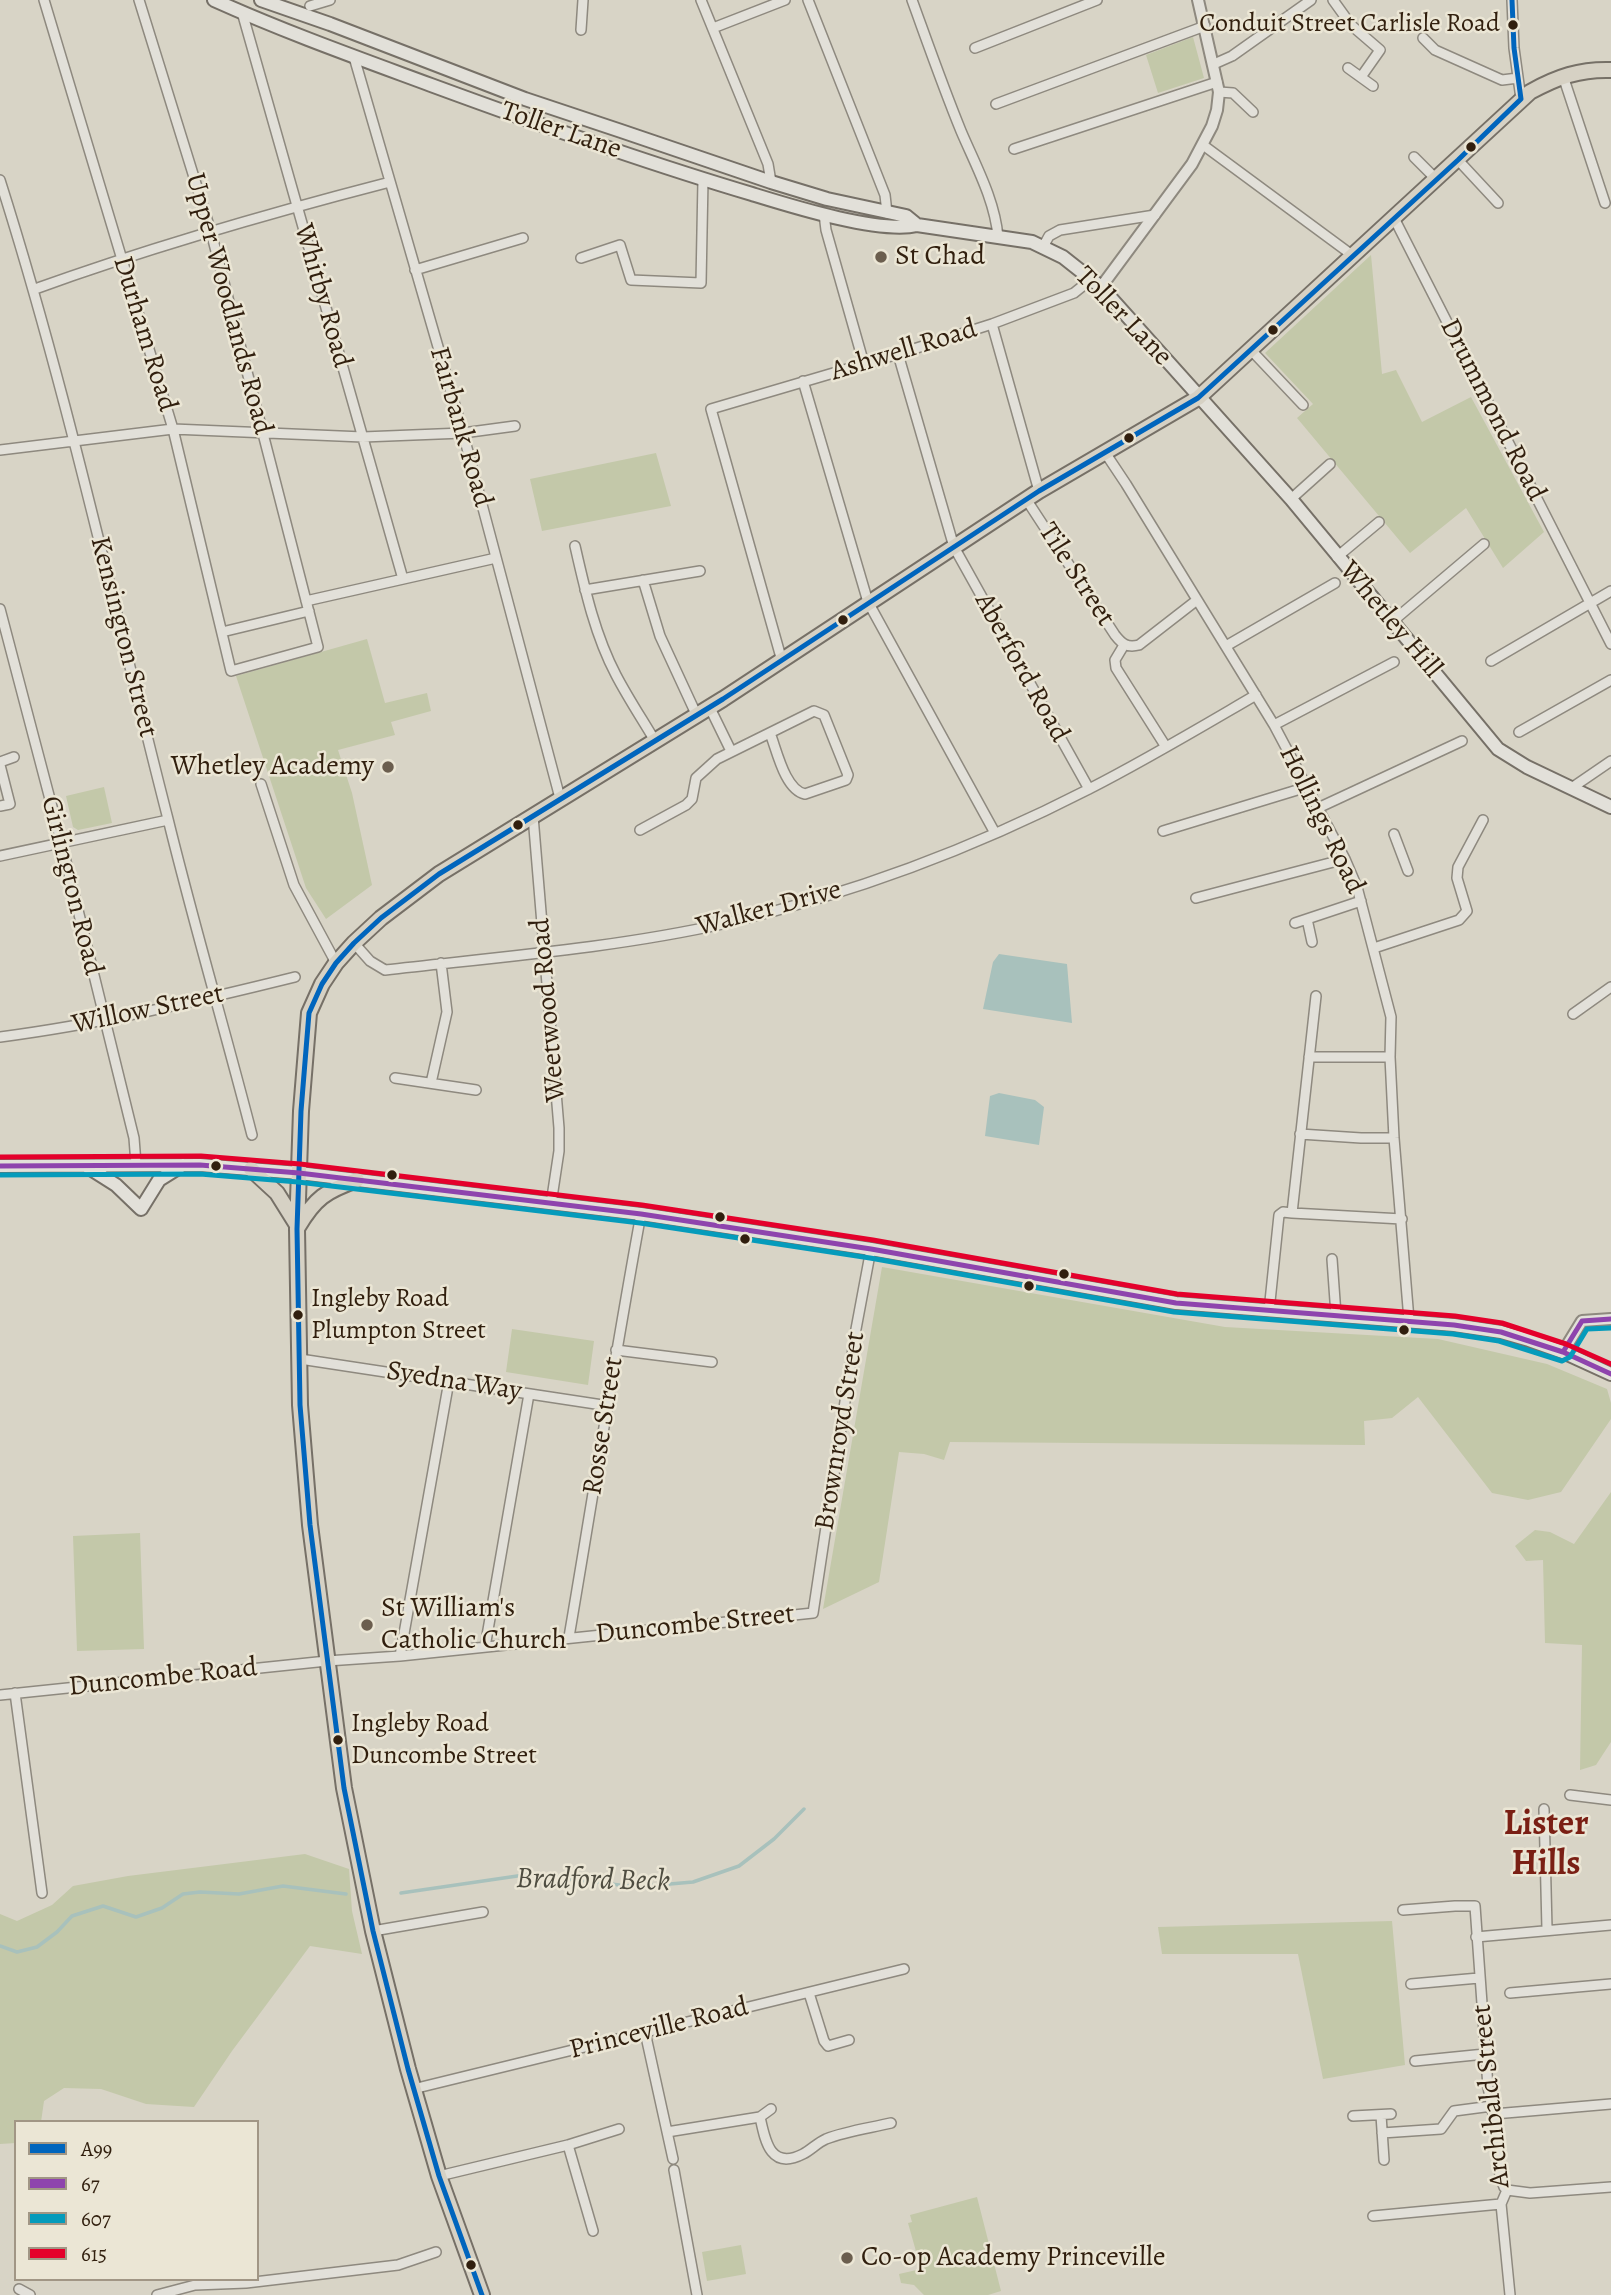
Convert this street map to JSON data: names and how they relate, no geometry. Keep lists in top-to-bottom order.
{
  "streets": {
    "main road": ["Toller Lane", "Whetley Hill"],
    "street": [
      "Whitby Road",
      "Upper Woodlands Road",
      "Durham Road",
      "Ashwell Road",
      "Drummond Road",
      "Fairbank Road",
      "Tile Street",
      "Kensington Street",
      "Aberford Road",
      "Hollings Road",
      "Girlington Road",
      "Walker Drive",
      "Willow Street",
      "Weetwood Road",
      "Syedna Way",
      "Rosse Street",
      "Brownroyd Street",
      "Duncombe Street",
      "Duncombe Road",
      "Princeville Road",
      "Archibald Street"
    ]
  },
  "crossings": [
    ["Toller Lane", "Whitby Road"],
    ["Toller Lane", "Ashwell Road"],
    ["Toller Lane", "Fairbank Road"],
    ["Toller Lane", "Whetley Hill"],
    ["Upper Woodlands Road", "Durham Road"],
    ["Ashwell Road", "Aberford Road"],
    ["Tile Street", "Hollings Road"],
    ["Kensington Street", "Willow Street"],
    ["Aberford Road", "Walker Drive"],
    ["Hollings Road", "Walker Drive"],
    ["Girlington Road", "Willow Street"],
    ["Walker Drive", "Weetwood Road"],
    ["Syedna Way", "Rosse Street"],
    ["Rosse Street", "Duncombe Street"],
    ["Brownroyd Street", "Duncombe Street"],
    ["Duncombe Street", "Duncombe Road"]
  ],
  "districts": ["Lister Hills"],
  "water": ["Bradford Beck"],
  "places": [
    "Conduit Street Carlisle Road",
    "St Chad",
    "Whetley Academy",
    "Ingleby Road Plumpton Street",
    "St William's Catholic Church",
    "Ingleby Road Duncombe Street",
    "Co-op Academy Princeville"
  ],
  "lines": [
    "transit line A99",
    "transit line 615",
    "transit line 67",
    "transit line 607"
  ],
  "legend": [
    "A99",
    "67",
    "607",
    "615"
  ]
}
